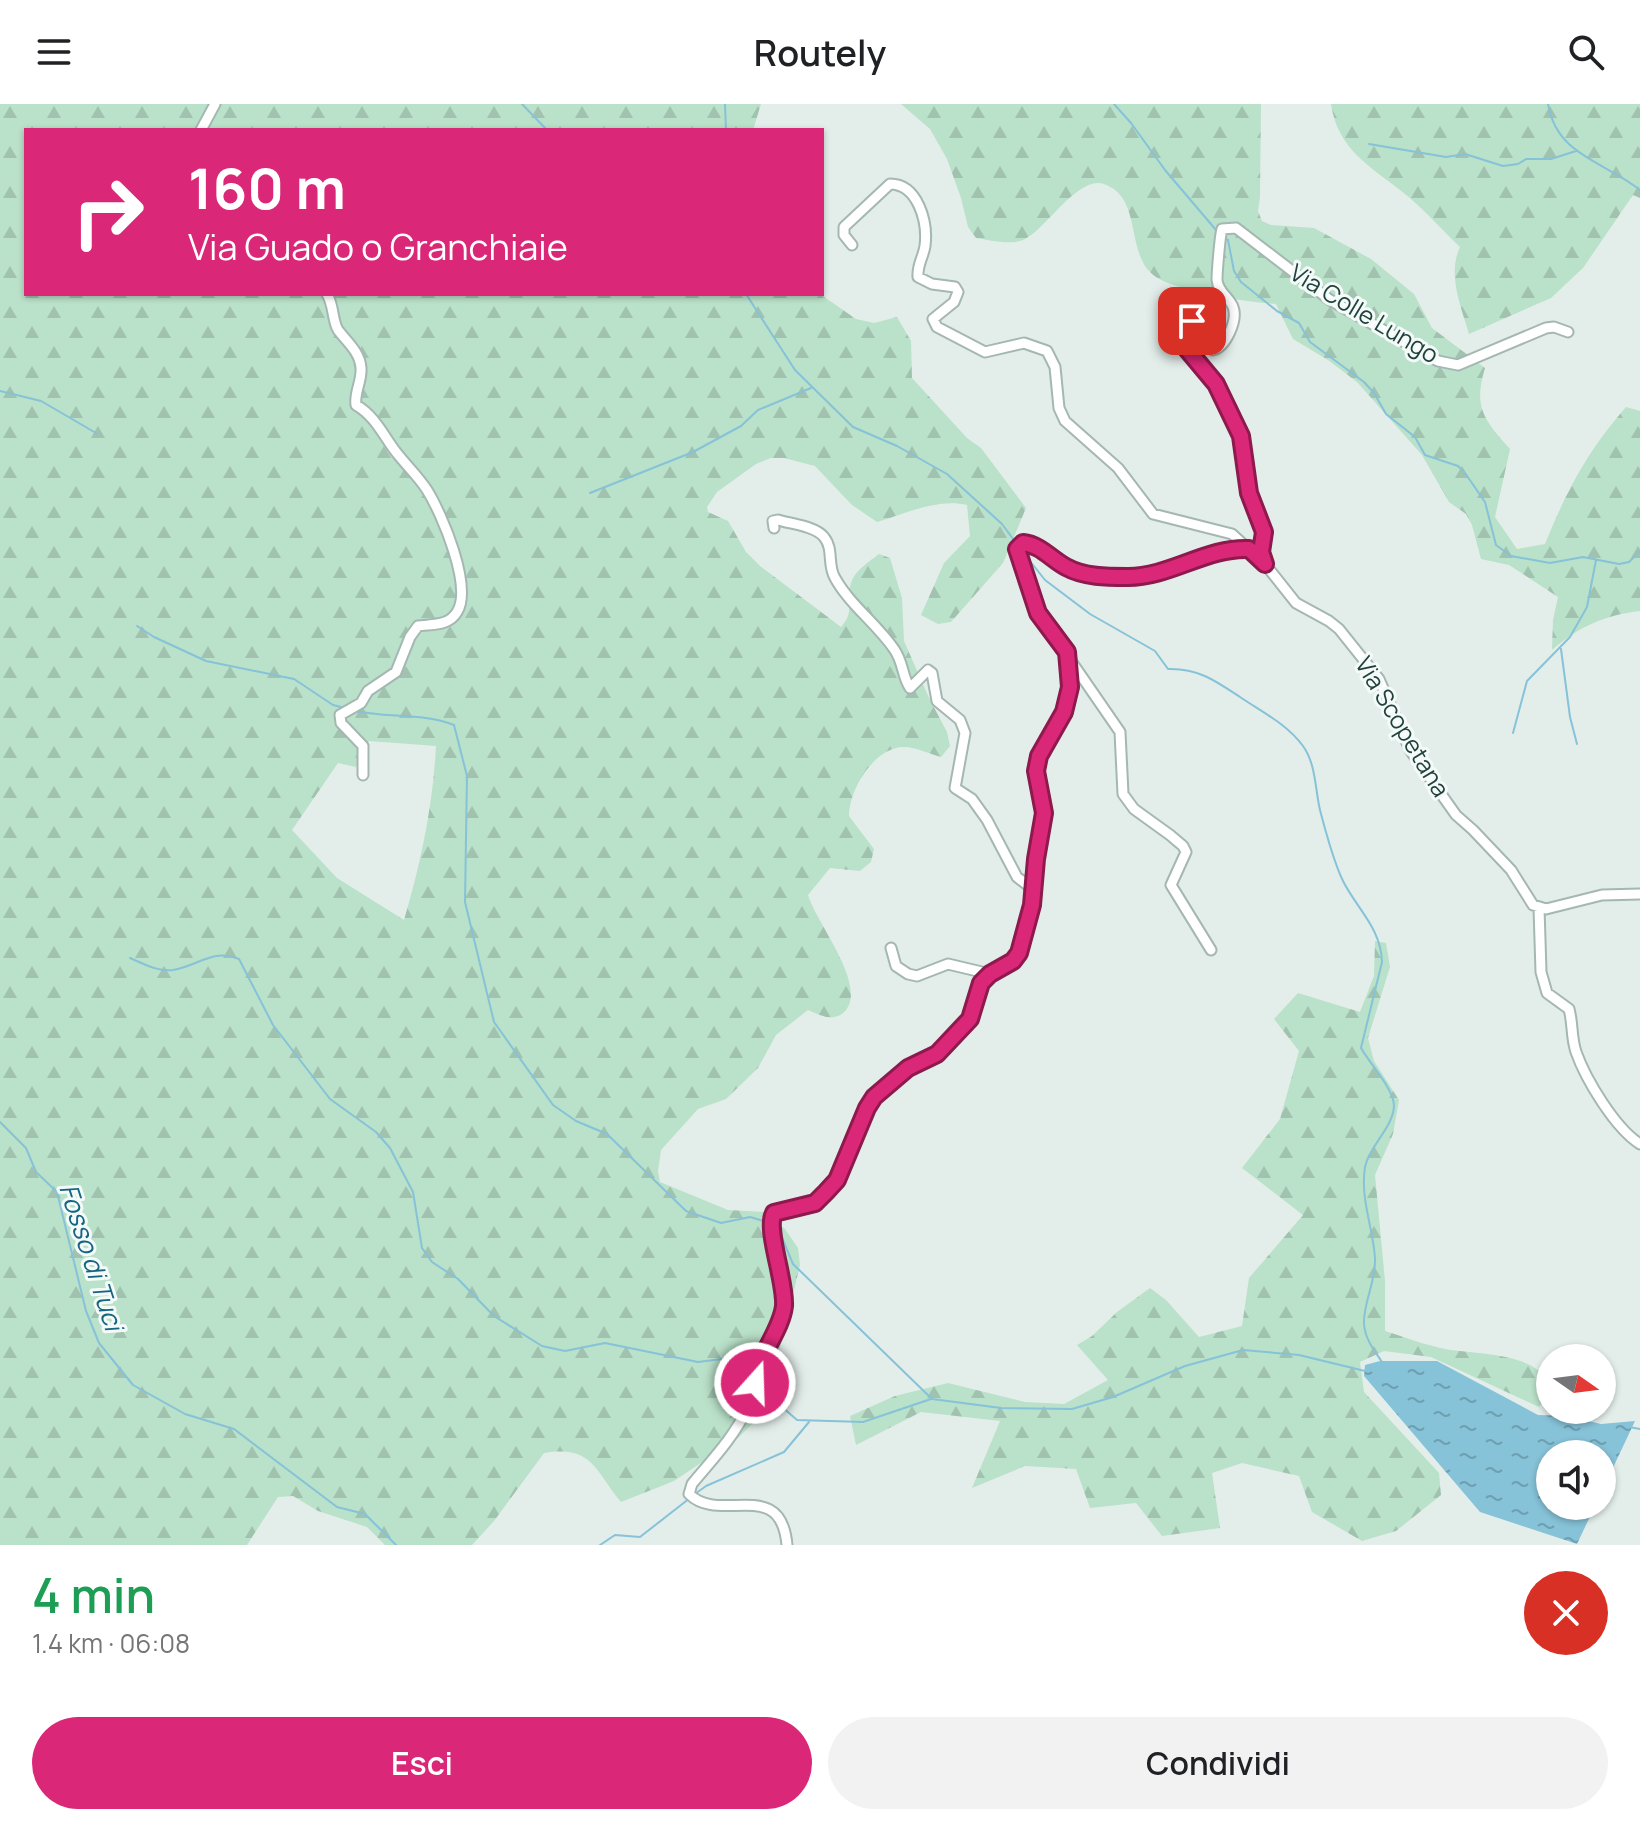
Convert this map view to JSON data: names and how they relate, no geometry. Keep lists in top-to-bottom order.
{
  "streets": {
    "street": ["Via Colle Lungo", "Via Scopetana"]
  },
  "crossings": [
    ["Via Colle Lungo", "Via Scopetana"]
  ],
  "water": ["Fosso di Tuci"],
  "north": "right",
  "page": {
    "header": "Routely",
    "turn": ["160 m", "Via Guado o Granchiaie"],
    "heading": ["4 min", "1.4 km · 06:08"],
    "buttons": ["Esci", "Condividi"]
  }
}
